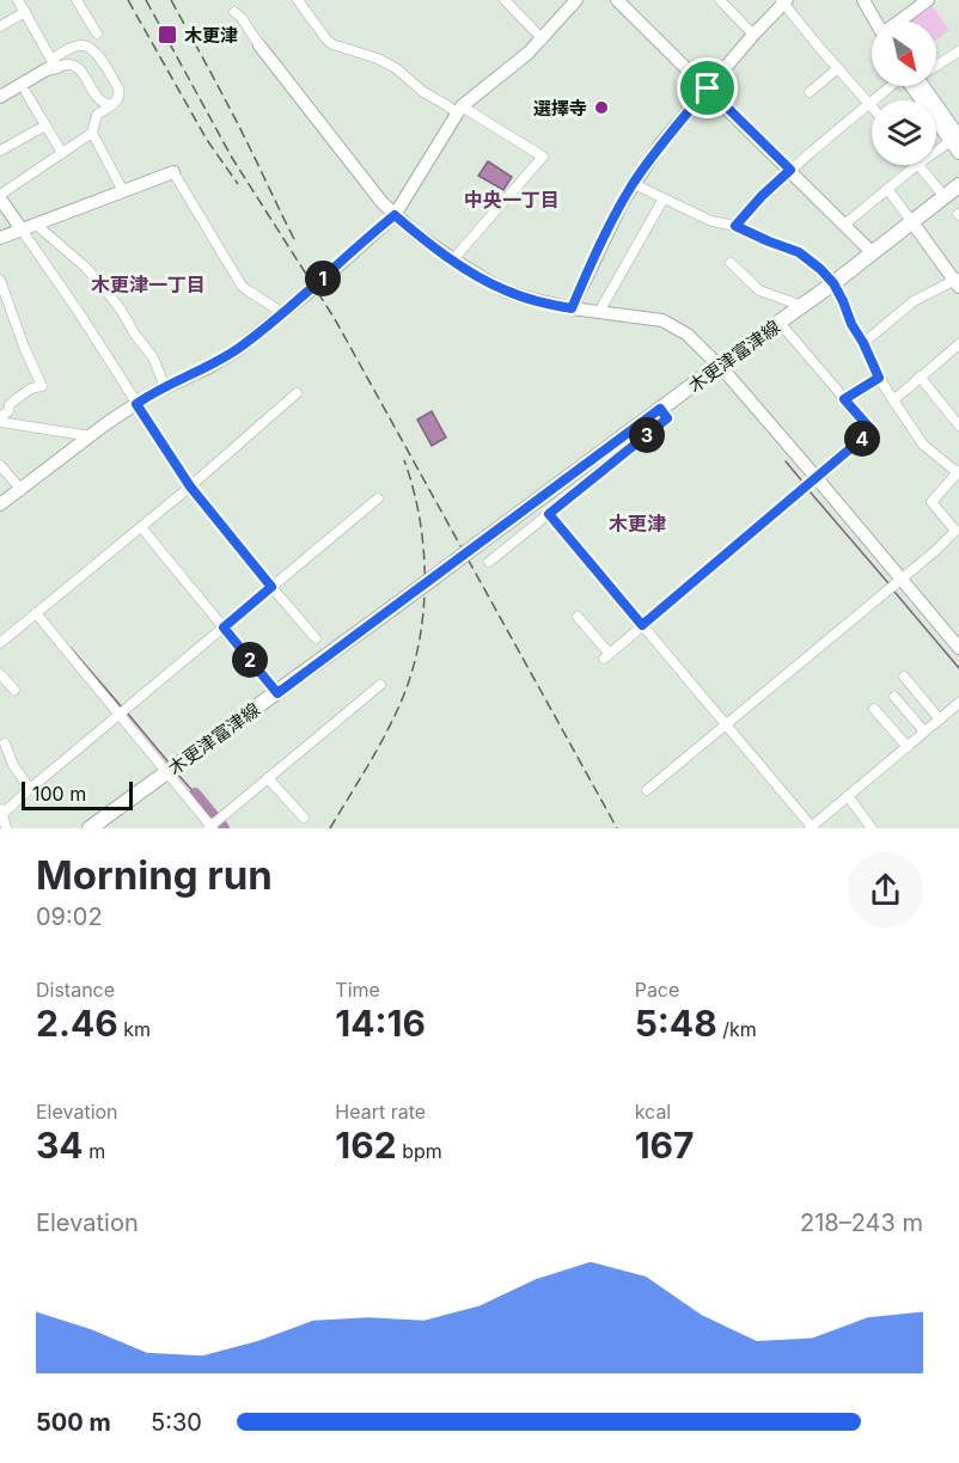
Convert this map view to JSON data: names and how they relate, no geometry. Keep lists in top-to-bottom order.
{
  "streets": {
    "main road": ["木更津富津線"]
  },
  "districts": ["中央一丁目", "木更津一丁目", "木更津"],
  "places": {
    "transit": ["木更津"],
    "other": ["選擇寺"]
  },
  "scale_bar": "100 m",
  "north": "bottom right",
  "page": {
    "pins": [
      "1",
      "3",
      "4",
      "2"
    ],
    "scale": "100 m",
    "heading": ["Morning run", "09:02"],
    "stats": [
      ["Distance", "2.46 km"],
      ["Time", "14:16"],
      ["Pace", "5:48 /km"],
      ["Elevation", "34 m"],
      ["Heart rate", "162 bpm"],
      ["kcal", "167"]
    ],
    "chart": ["Elevation", "218–243 m"],
    "list": [
      {
        "name": "500 m",
        "note": "5:30"
      }
    ]
  }
}
